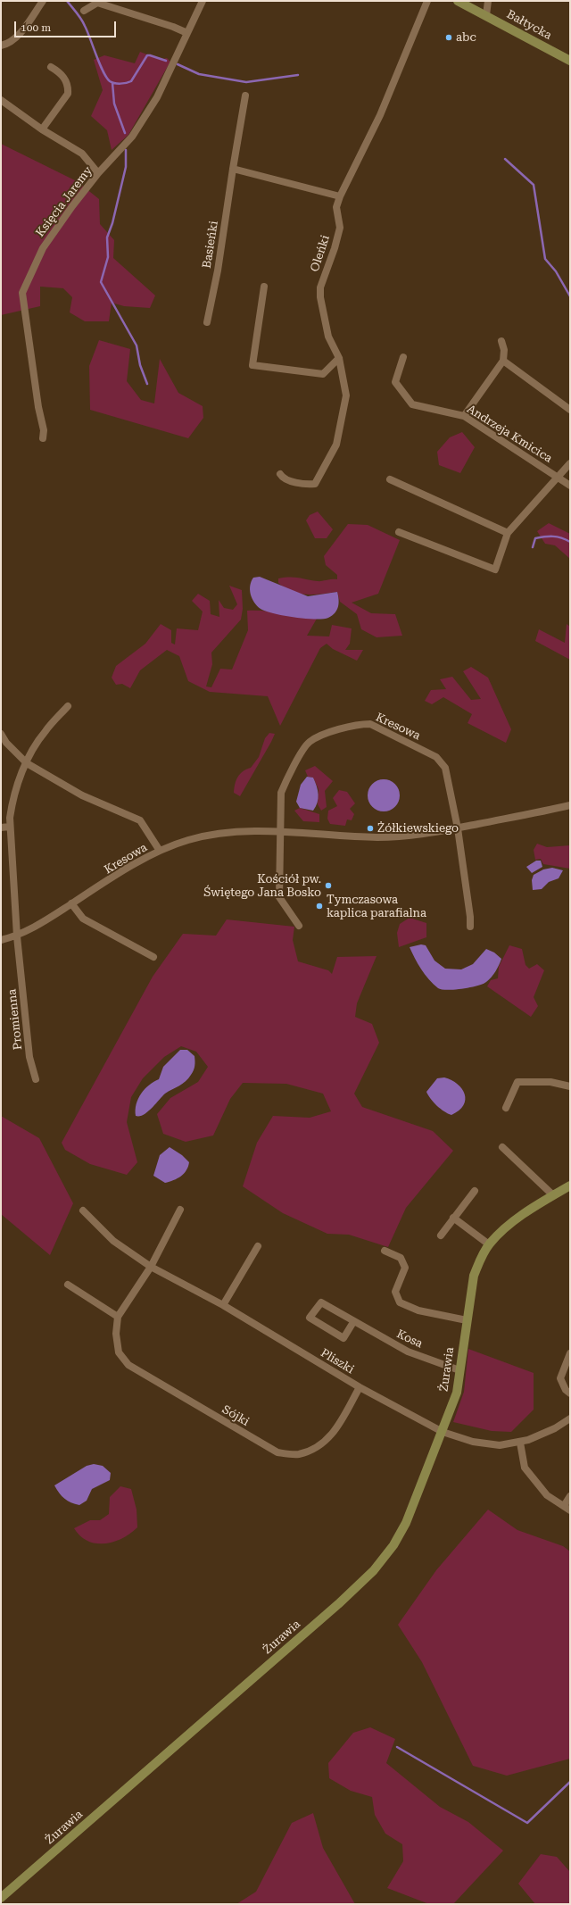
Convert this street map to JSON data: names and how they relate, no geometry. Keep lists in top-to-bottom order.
{
  "streets": {
    "street": [
      "Bałtycka",
      "Księcia Jaremy",
      "Basieńki",
      "Oleńki",
      "Andrzeja Kmicica",
      "Kresowa",
      "Promienna",
      "Kosa",
      "Pliszki",
      "Żurawia",
      "Sójki"
    ]
  },
  "crossings": [
    ["Kresowa", "Promienna"],
    ["Kosa", "Żurawia"],
    ["Pliszki", "Żurawia"],
    ["Pliszki", "Sójki"]
  ],
  "places": [
    "abc",
    "Żółkiewskiego",
    "Kościół pw. Świętego Jana Bosko",
    "Tymczasowa kaplica parafialna"
  ],
  "scale_bar": "100 m"
}
